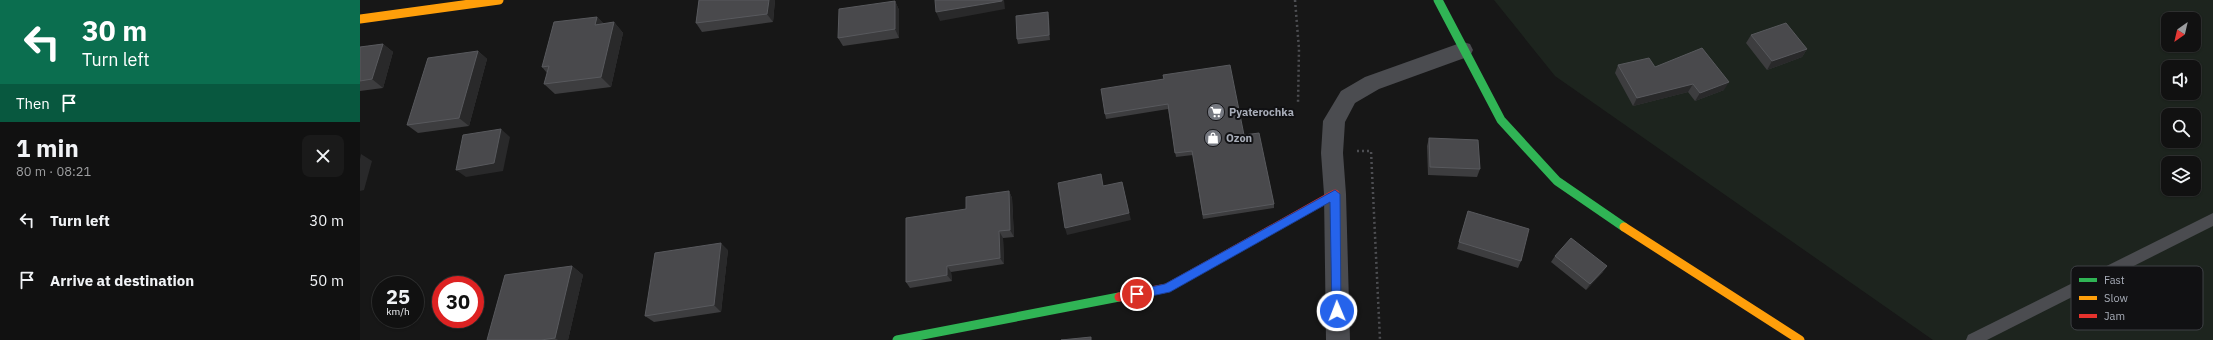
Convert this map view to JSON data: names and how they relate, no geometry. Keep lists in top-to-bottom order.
{
  "places": {
    "supermarket": ["Pyaterochka"],
    "shop": ["Ozon"]
  },
  "legend": ["Fast", "Slow", "Jam"],
  "north": "bottom left",
  "page": {
    "turn": ["30 m", "Turn left"],
    "then": "Then",
    "heading": ["1 min", "80 m · 08:21"],
    "list": [
      {
        "name": "Turn left",
        "value": "30 m"
      },
      {
        "name": "Arrive at destination",
        "value": "50 m"
      }
    ],
    "speed": "25 km/h",
    "limit": "30"
  }
}
